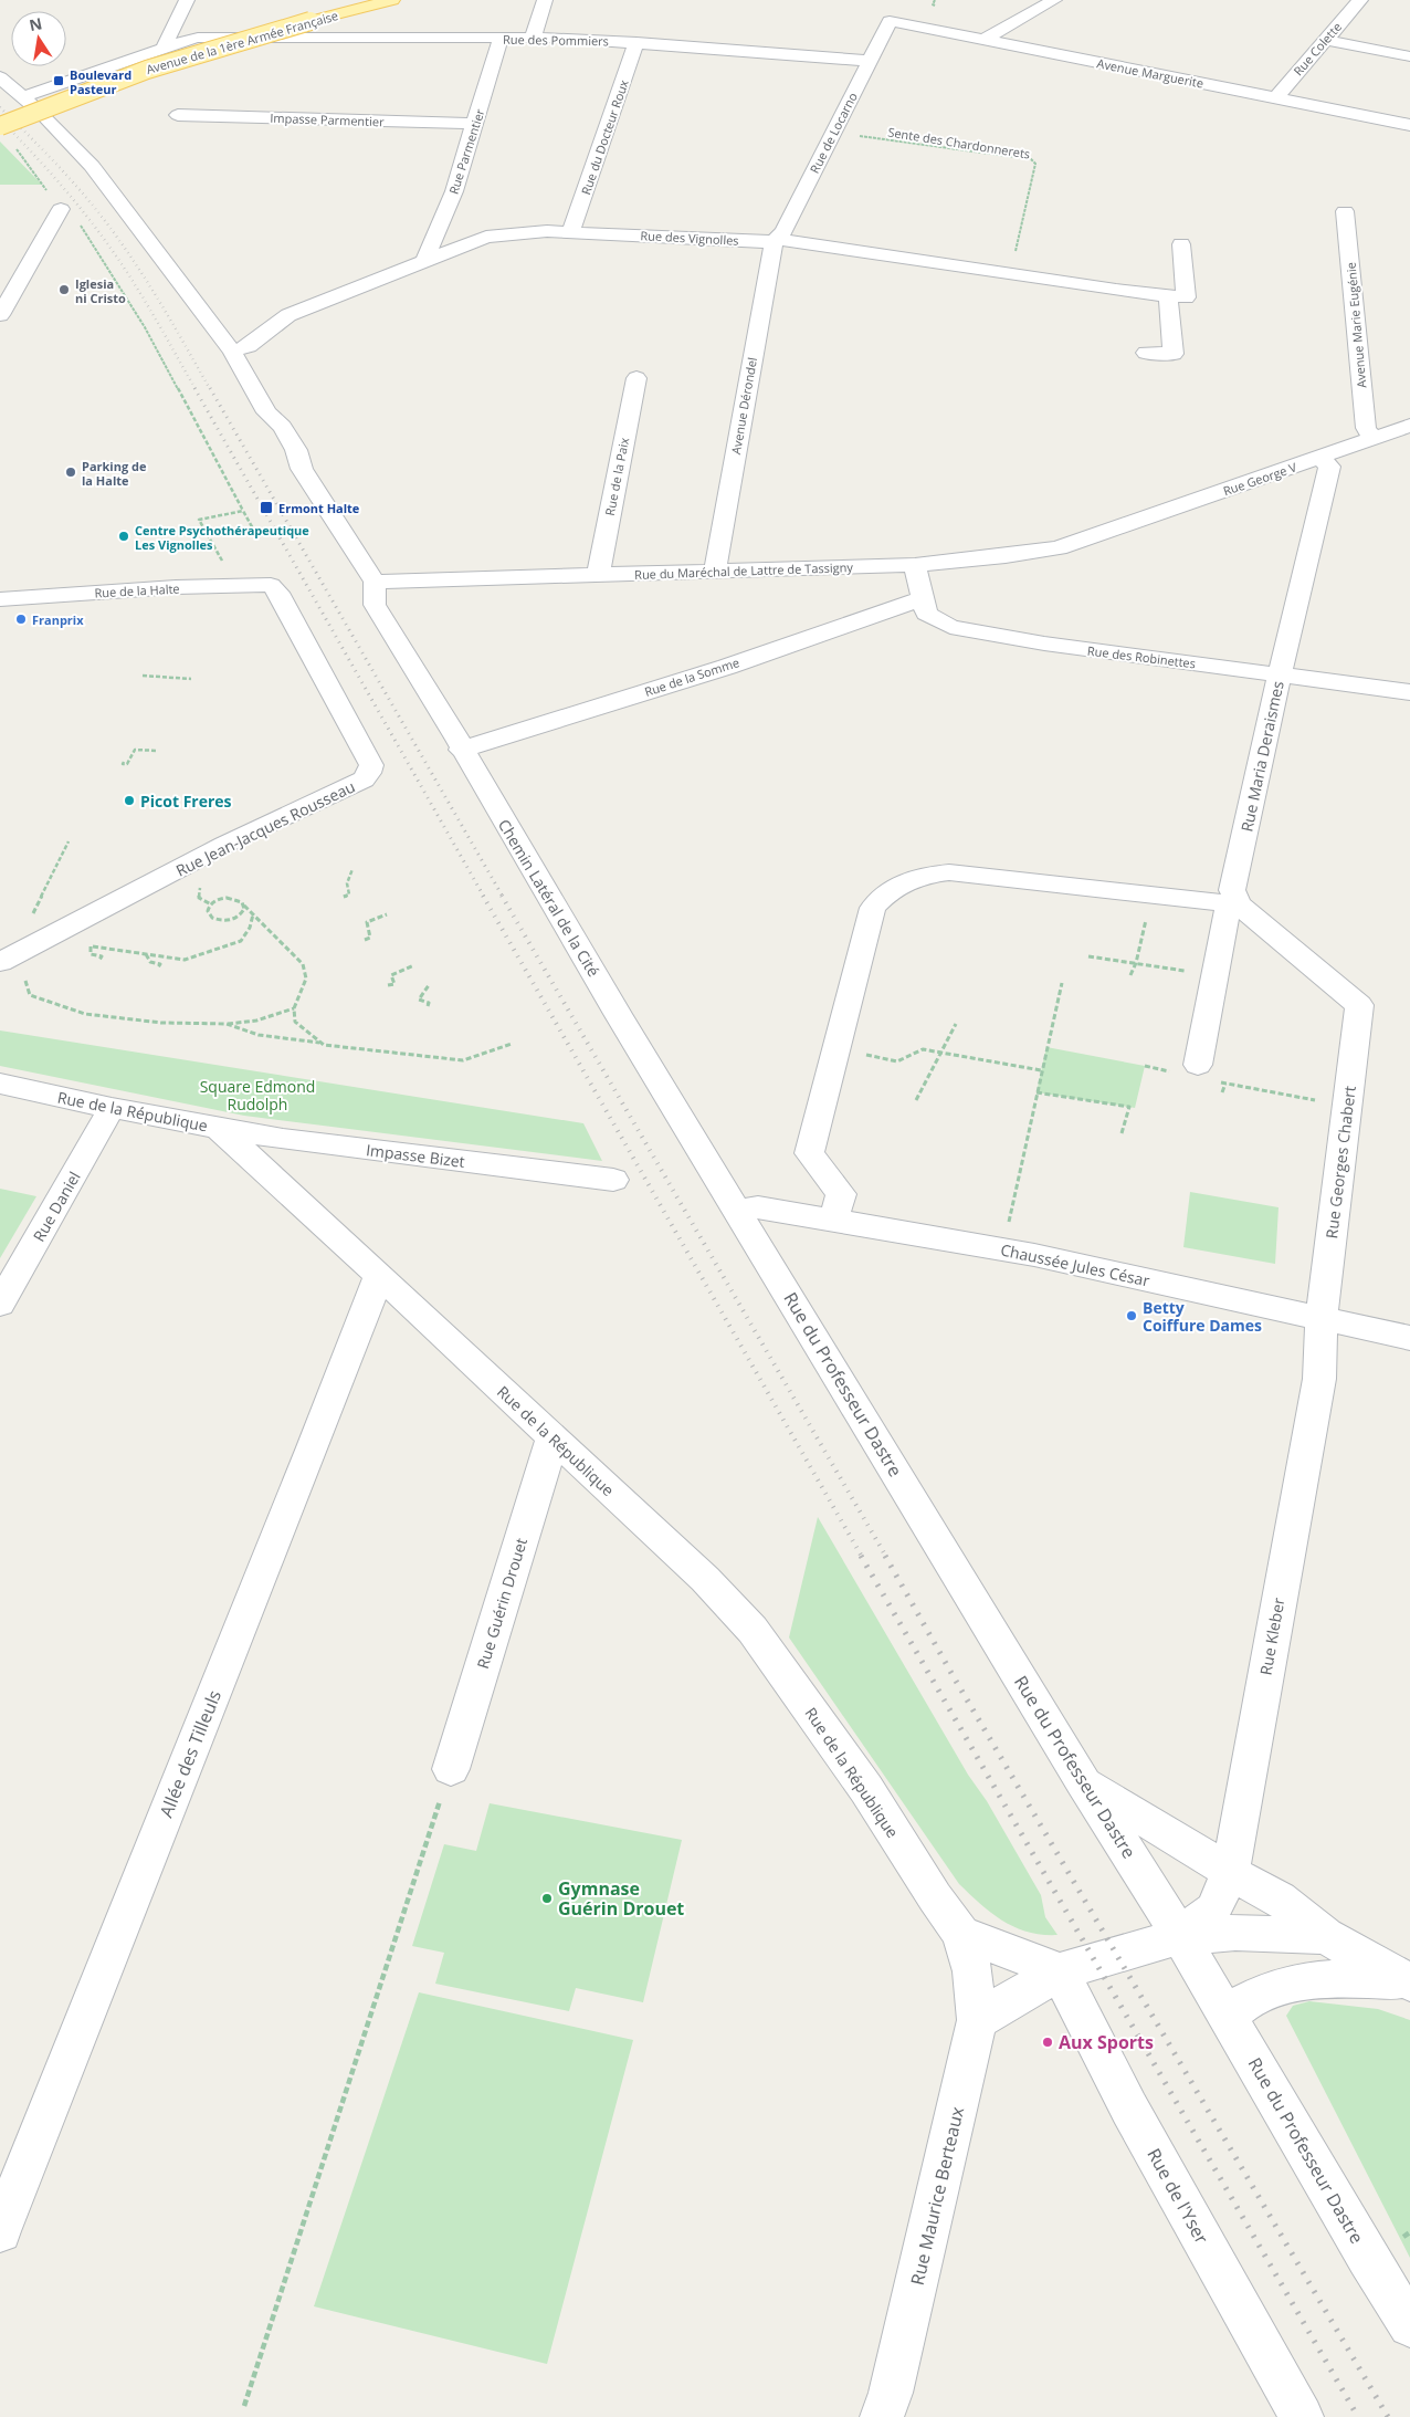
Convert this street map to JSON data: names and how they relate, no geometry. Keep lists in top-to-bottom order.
{
  "streets": {
    "main road": ["Avenue de la 1ère Armée Française"],
    "street": [
      "Rue des Pommiers",
      "Rue Colette",
      "Avenue Marguerite",
      "Impasse Parmentier",
      "Rue de Locarno",
      "Rue du Docteur Roux",
      "Rue Parmentier",
      "Rue des Vignolles",
      "Avenue Marie Eugénie",
      "Avenue Dérondel",
      "Rue de la Paix",
      "Rue George V",
      "Rue du Maréchal de Lattre de Tassigny",
      "Rue de la Halte",
      "Rue des Robinettes",
      "Rue de la Somme",
      "Rue Maria Deraismes",
      "Rue Jean-Jacques Rousseau",
      "Chemin Latéral de la Cité",
      "Rue de la République",
      "Impasse Bizet",
      "Rue Georges Chabert",
      "Rue Daniel",
      "Chaussée Jules César",
      "Rue du Professeur Dastre",
      "Rue Guérin Drouet",
      "Rue Kleber",
      "Allée des Tilleuls",
      "Rue Maurice Berteaux",
      "Rue de l'Yser"
    ],
    "path": ["Sente des Chardonnerets"]
  },
  "crossings": [
    ["Rue des Pommiers", "Rue de Locarno"],
    ["Rue des Pommiers", "Rue du Docteur Roux"],
    ["Rue des Pommiers", "Rue Parmentier"],
    ["Rue Colette", "Avenue Marguerite"],
    ["Avenue Marguerite", "Rue de Locarno"],
    ["Impasse Parmentier", "Rue Parmentier"],
    ["Rue de Locarno", "Sente des Chardonnerets"],
    ["Rue de Locarno", "Rue des Vignolles"],
    ["Rue de Locarno", "Avenue Dérondel"],
    ["Rue du Docteur Roux", "Rue des Vignolles"],
    ["Sente des Chardonnerets", "Rue des Vignolles"],
    ["Rue Parmentier", "Rue des Vignolles"],
    ["Rue des Vignolles", "Avenue Dérondel"],
    ["Avenue Marie Eugénie", "Rue George V"],
    ["Avenue Dérondel", "Rue du Maréchal de Lattre de Tassigny"],
    ["Rue de la Paix", "Rue du Maréchal de Lattre de Tassigny"],
    ["Rue George V", "Rue du Maréchal de Lattre de Tassigny"],
    ["Rue George V", "Rue Maria Deraismes"],
    ["Rue du Maréchal de Lattre de Tassigny", "Chemin Latéral de la Cité"],
    ["Rue de la Halte", "Rue Jean-Jacques Rousseau"],
    ["Rue des Robinettes", "Rue de la Somme"],
    ["Rue des Robinettes", "Rue Maria Deraismes"],
    ["Rue de la Somme", "Chemin Latéral de la Cité"],
    ["Rue Maria Deraismes", "Rue Georges Chabert"],
    ["Chemin Latéral de la Cité", "Chaussée Jules César"],
    ["Chemin Latéral de la Cité", "Rue du Professeur Dastre"],
    ["Rue de la République", "Impasse Bizet"],
    ["Rue de la République", "Rue Daniel"],
    ["Rue de la République", "Rue Guérin Drouet"],
    ["Rue de la République", "Allée des Tilleuls"],
    ["Rue de la République", "Rue Maurice Berteaux"],
    ["Rue Georges Chabert", "Chaussée Jules César"],
    ["Rue Georges Chabert", "Rue Kleber"],
    ["Chaussée Jules César", "Rue du Professeur Dastre"],
    ["Chaussée Jules César", "Rue Kleber"],
    ["Rue du Professeur Dastre", "Rue Kleber"]
  ],
  "parks": ["Square Edmond Rudolph"],
  "places": {
    "transit": ["Boulevard Pasteur", "Ermont Halte"],
    "other": [
      "Iglesia ni Cristo",
      "Parking de la Halte",
      "Centre Psychothérapeutique Les Vignolles",
      "Franprix",
      "Picot Freres",
      "Betty Coiffure Dames",
      "Gymnase Guérin Drouet",
      "Aux Sports"
    ]
  },
  "north": "top"
}
